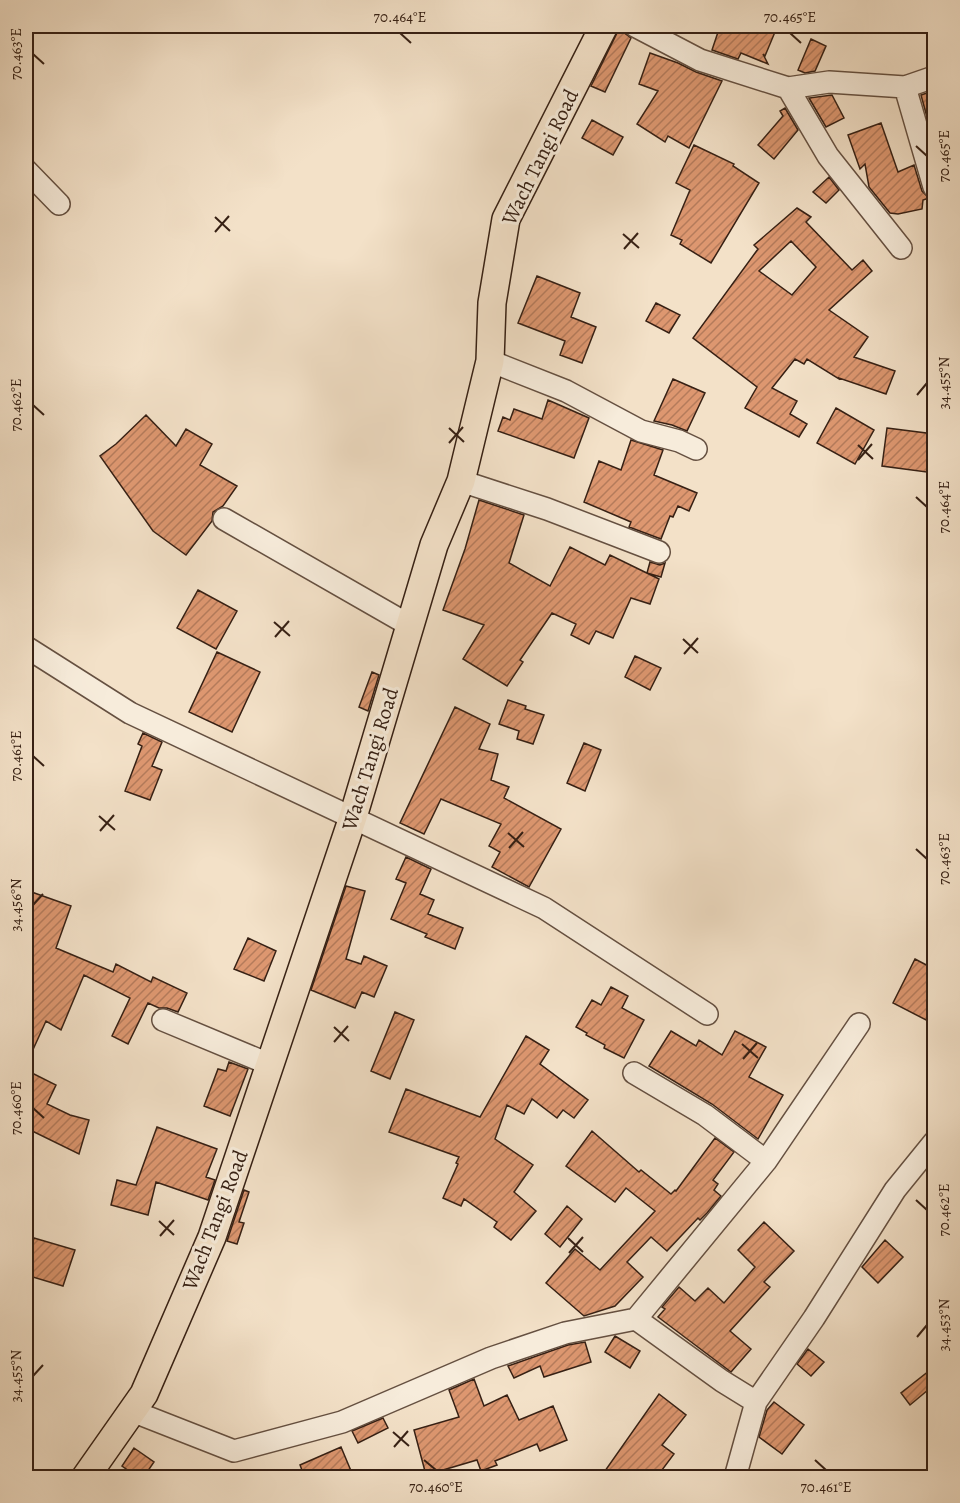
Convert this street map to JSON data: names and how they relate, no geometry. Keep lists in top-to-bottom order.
{
  "streets": {
    "main road": ["Wach Tangi Road"]
  },
  "coordinates": [
    "70.464°E",
    "70.465°E",
    "70.463°E",
    "34.455°N",
    "70.462°E",
    "70.461°E",
    "34.456°N",
    "70.460°E",
    "34.453°N"
  ]
}
